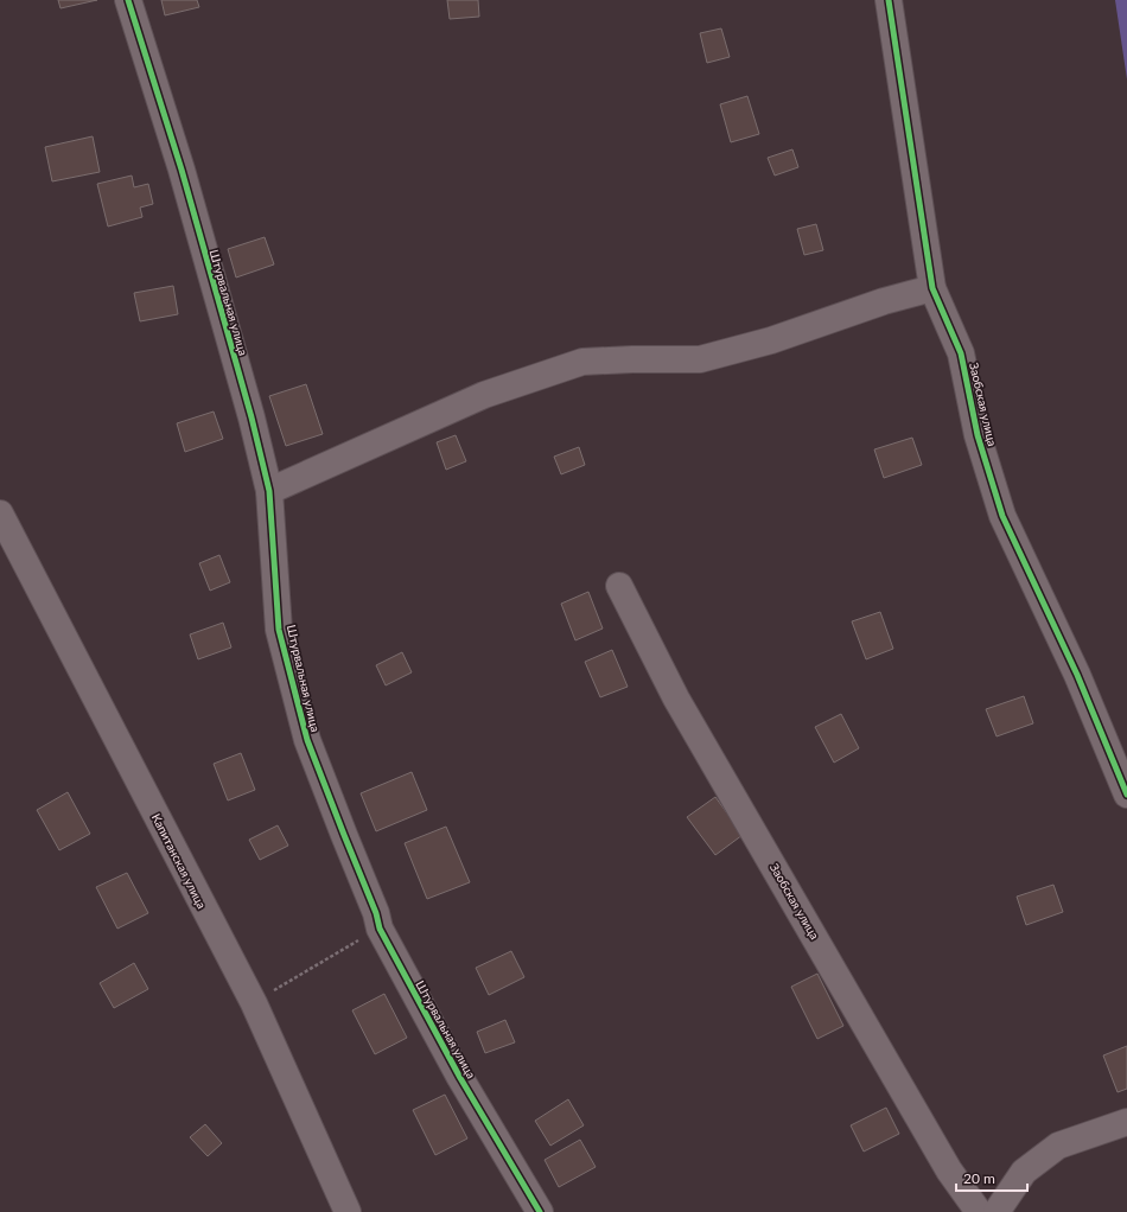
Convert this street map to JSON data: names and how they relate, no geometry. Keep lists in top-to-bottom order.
{
  "streets": {
    "street": ["Штурвальная улица", "Заобская улица", "Капитанская улица"]
  },
  "scale_bar": "20 m"
}
